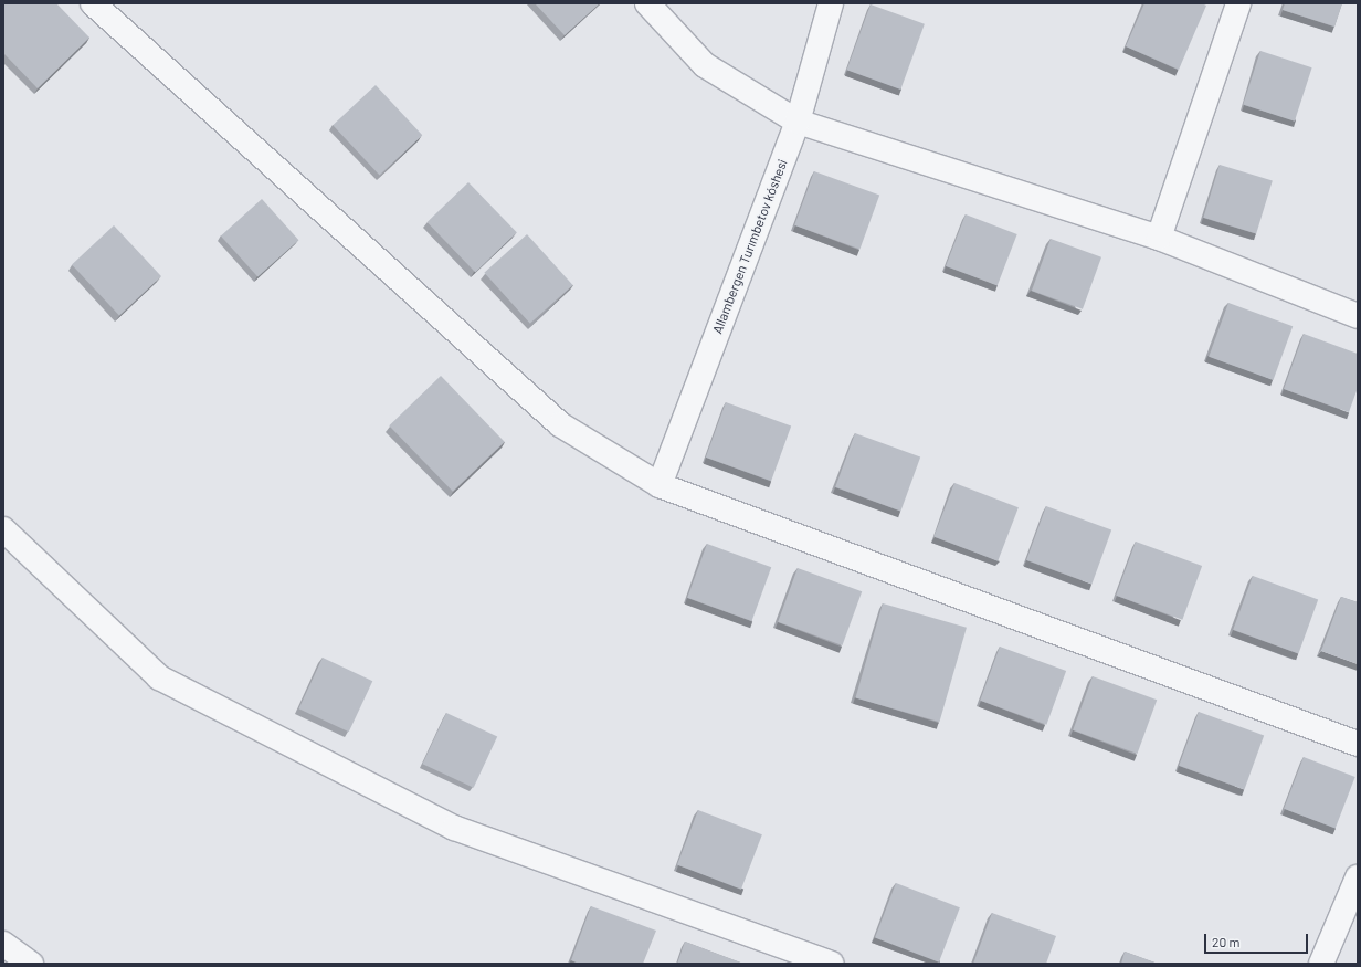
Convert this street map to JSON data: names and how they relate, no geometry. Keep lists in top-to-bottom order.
{
  "streets": {
    "street": ["Allambergen Turımbetov kóshesi"]
  },
  "scale_bar": "20 m"
}
